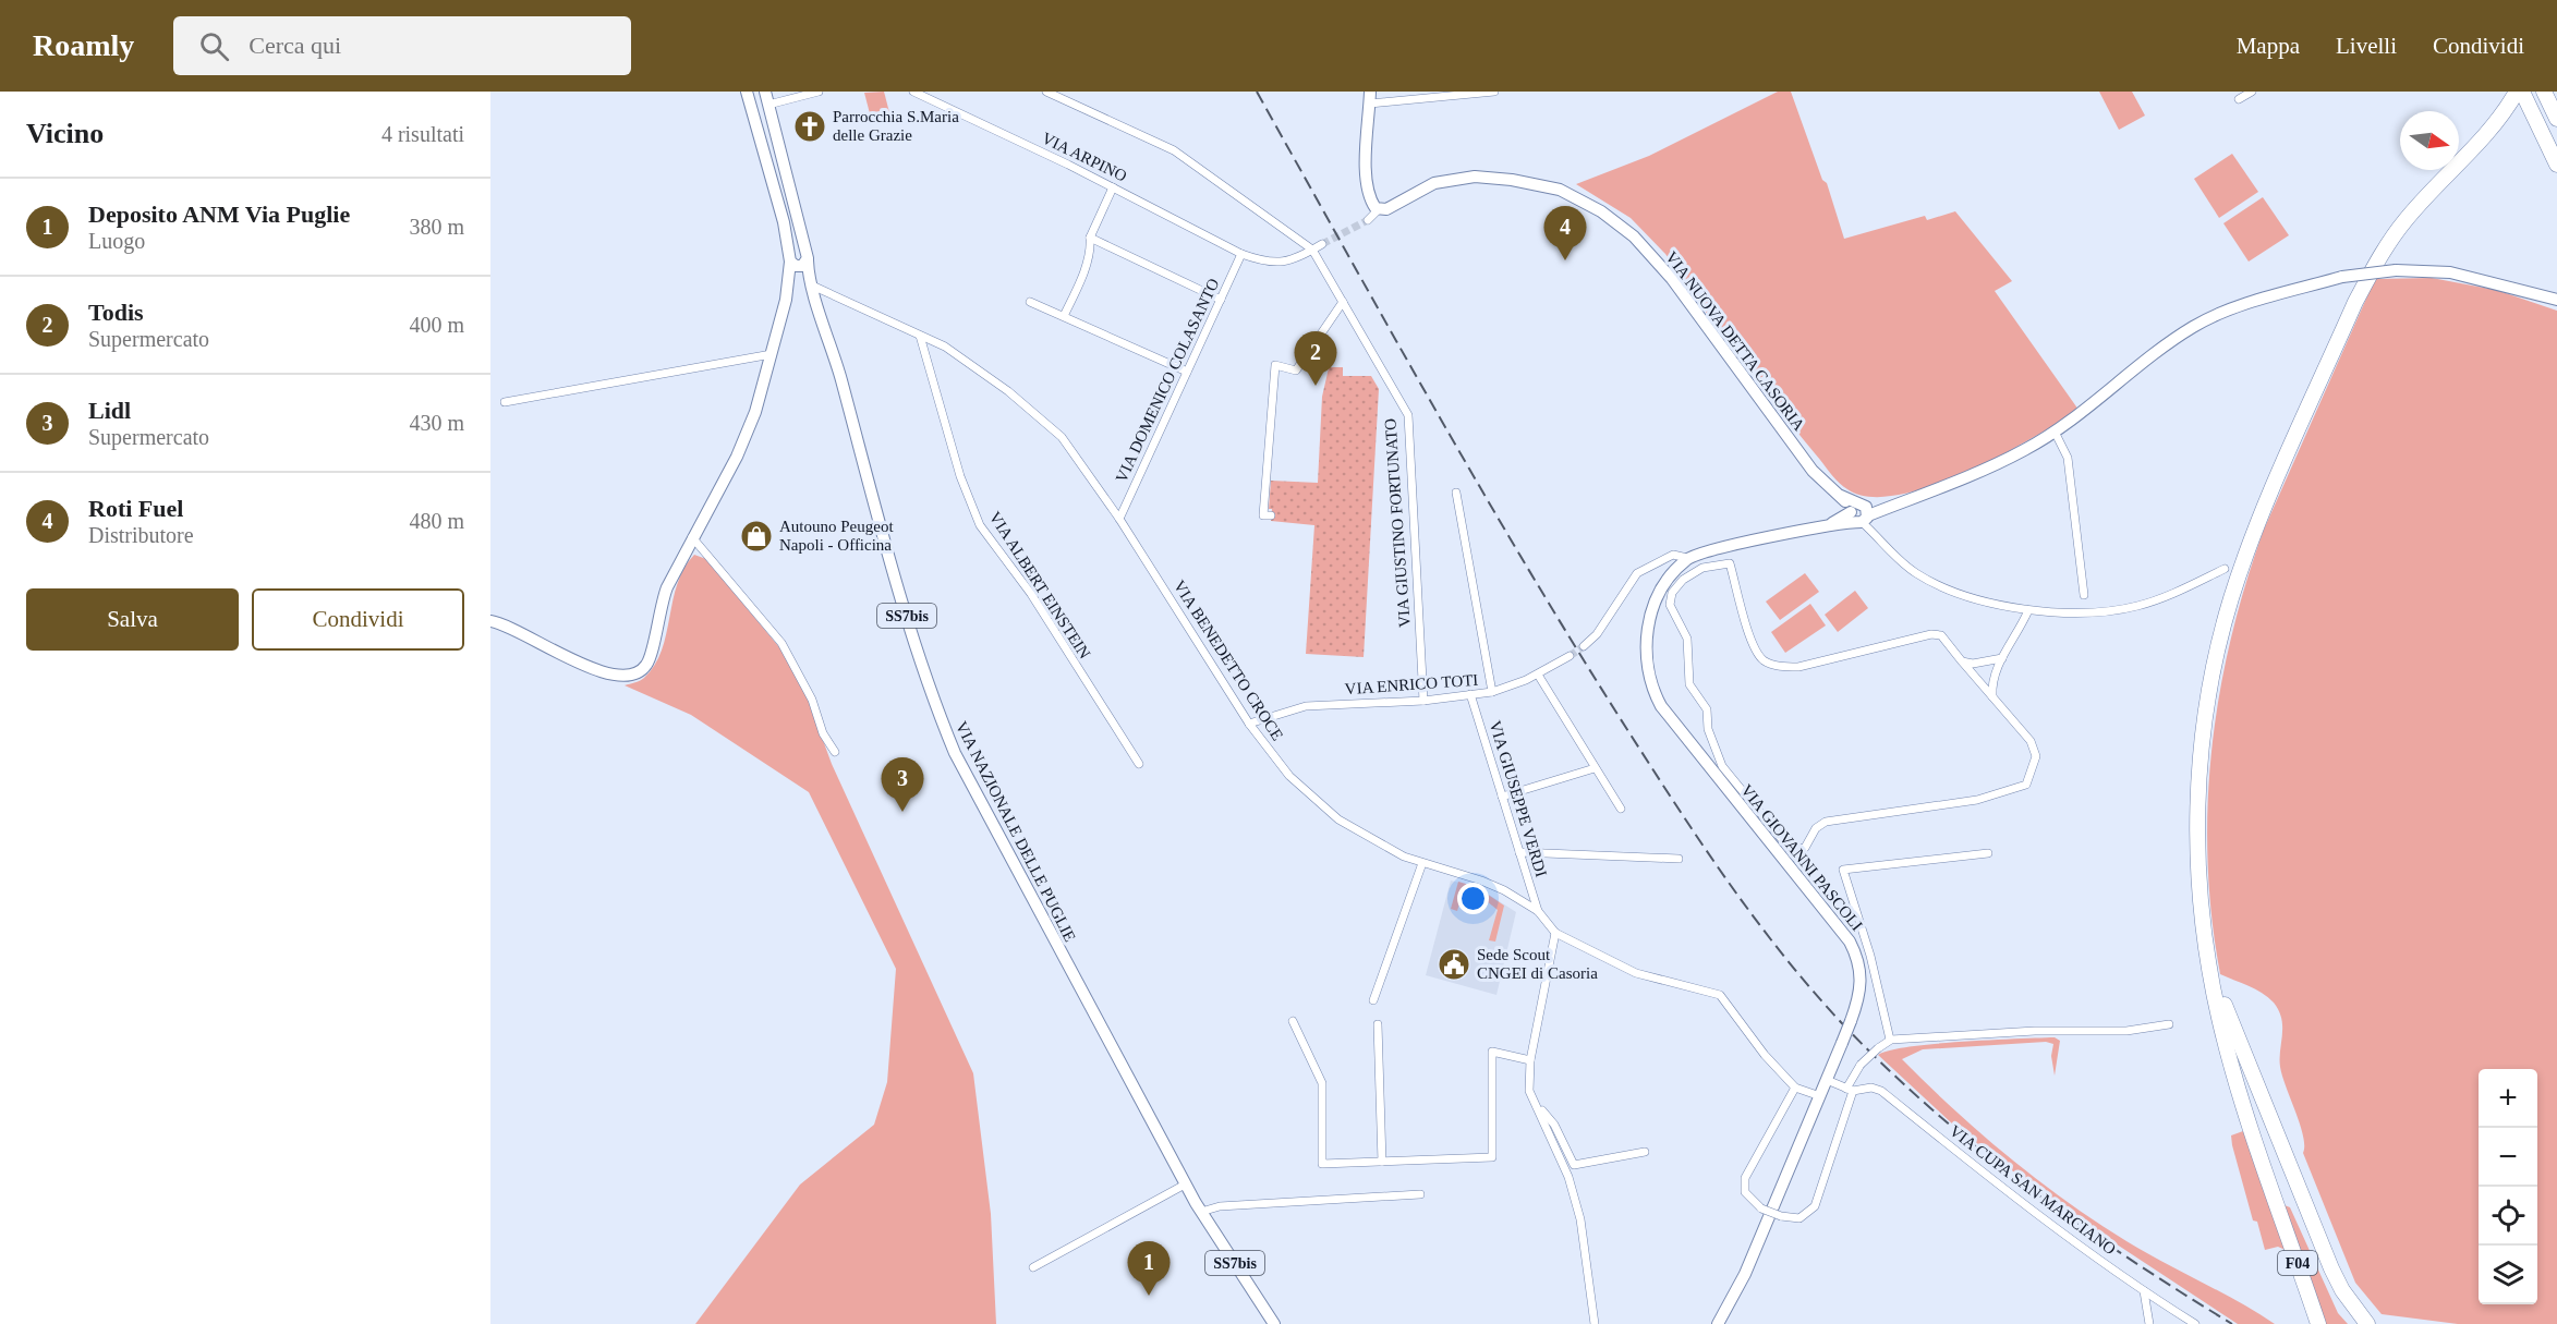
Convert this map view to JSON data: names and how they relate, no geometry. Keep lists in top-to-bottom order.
{
  "streets": {
    "highway": ["F04"],
    "street": [
      "VIA ARPINO",
      "VIA NUOVA DETTA CASORIA",
      "VIA DOMENICO COLASANTO",
      "VIA GIUSTINO FORTUNATO",
      "VIA ALBERT EINSTEIN",
      "SS7bis",
      "VIA BENEDETTO CROCE",
      "VIA ENRICO TOTI",
      "VIA GIUSEPPE VERDI",
      "VIA NAZIONALE DELLE PUGLIE",
      "VIA GIOVANNI PASCOLI",
      "VIA CUPA SAN MARCIANO"
    ]
  },
  "crossings": [
    ["VIA ARPINO", "VIA DOMENICO COLASANTO"],
    ["VIA ARPINO", "VIA GIUSTINO FORTUNATO"],
    ["VIA DOMENICO COLASANTO", "VIA BENEDETTO CROCE"],
    ["VIA GIUSTINO FORTUNATO", "VIA ENRICO TOTI"],
    ["VIA ALBERT EINSTEIN", "VIA BENEDETTO CROCE"],
    ["SS7bis", "VIA NAZIONALE DELLE PUGLIE"],
    ["VIA BENEDETTO CROCE", "VIA ENRICO TOTI"],
    ["VIA BENEDETTO CROCE", "VIA GIUSEPPE VERDI"],
    ["VIA BENEDETTO CROCE", "VIA NAZIONALE DELLE PUGLIE"],
    ["VIA BENEDETTO CROCE", "VIA GIOVANNI PASCOLI"],
    ["VIA ENRICO TOTI", "VIA GIUSEPPE VERDI"],
    ["VIA GIOVANNI PASCOLI", "VIA CUPA SAN MARCIANO"]
  ],
  "places": {
    "church": ["Parrocchia S.Maria delle Grazie"],
    "shop": ["Autouno Peugeot Napoli - Officina"],
    "public building": ["Sede Scout CNGEI di Casoria"]
  },
  "north": "right",
  "page": {
    "header": "Roamly",
    "search": "Cerca qui",
    "nav": ["Mappa", "Livelli", "Condividi"],
    "heading": ["Vicino", "4 risultati"],
    "list": [
      {
        "mark": "1",
        "name": "Deposito ANM Via Puglie",
        "note": "Luogo",
        "value": "380 m"
      },
      {
        "mark": "2",
        "name": "Todis",
        "note": "Supermercato",
        "value": "400 m"
      },
      {
        "mark": "3",
        "name": "Lidl",
        "note": "Supermercato",
        "value": "430 m"
      },
      {
        "mark": "4",
        "name": "Roti Fuel",
        "note": "Distributore",
        "value": "480 m"
      }
    ],
    "pins": [
      "4",
      "2",
      "3",
      "1"
    ],
    "buttons": ["Salva", "Condividi"],
    "map_buttons": ["+", "−"]
  }
}
